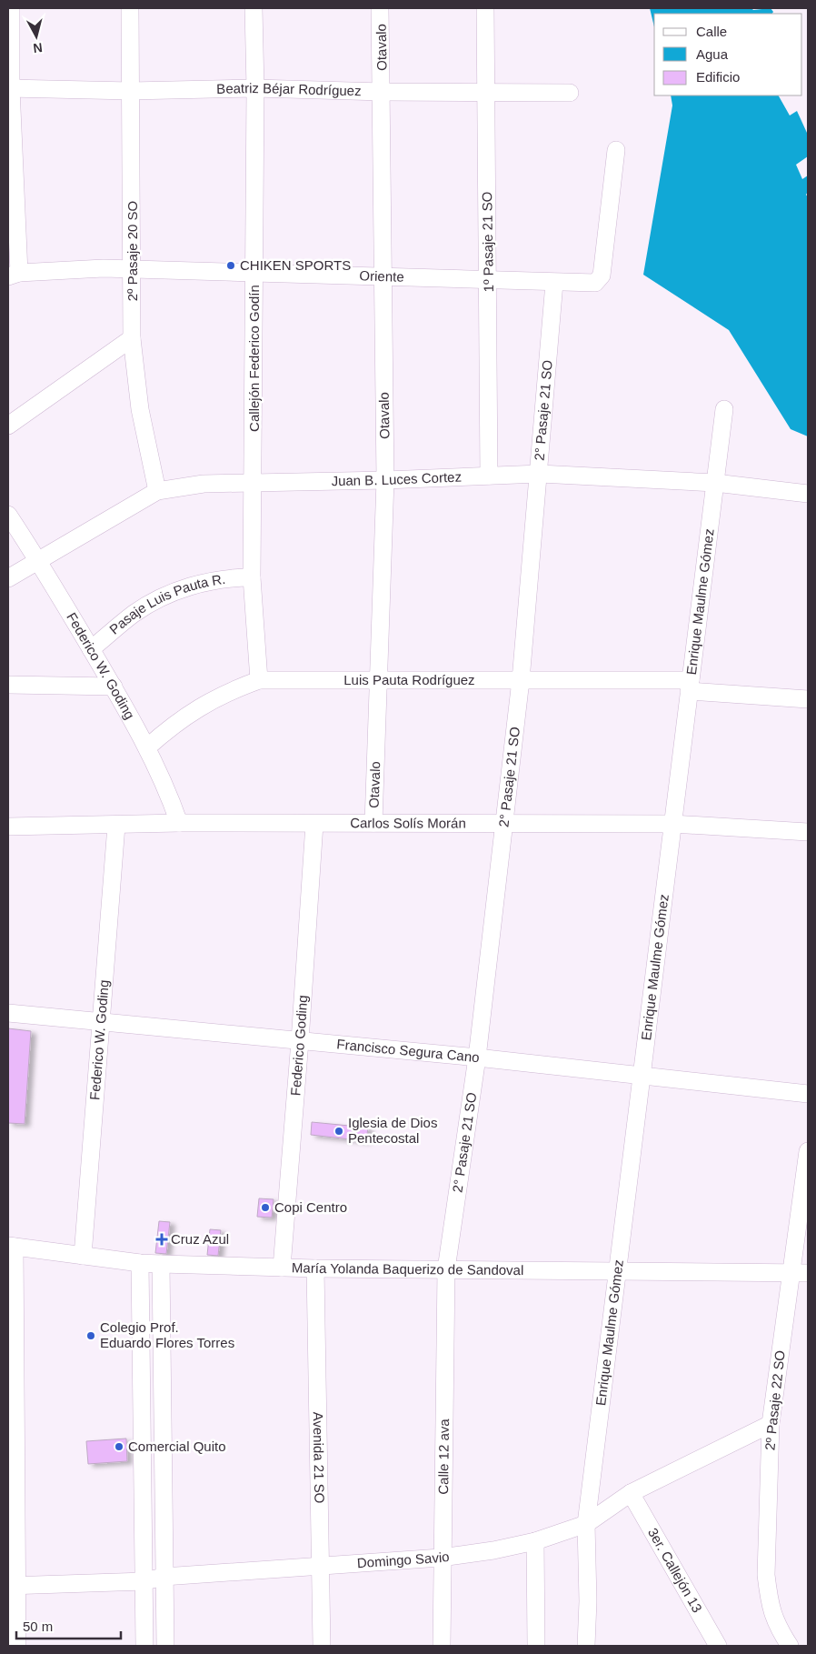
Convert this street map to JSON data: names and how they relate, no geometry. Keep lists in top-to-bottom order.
{
  "streets": {
    "street": [
      "Otavalo",
      "Beatriz Béjar Rodríguez",
      "1º Pasaje 21 SO",
      "2º Pasaje 20 SO",
      "Oriente",
      "Callejón Federico Godín",
      "2° Pasaje 21 SO",
      "Juan B. Luces Cortez",
      "Enrique Maulme Gómez",
      "Pasaje Luis Pauta R.",
      "Federico W. Goding",
      "Luis Pauta Rodríguez",
      "Carlos Solís Morán",
      "Federico Goding",
      "Francisco Segura Cano",
      "María Yolanda Baquerizo de Sandoval",
      "2º Pasaje 22 SO",
      "Avenida 21 SO",
      "Calle 12 ava",
      "Domingo Savio",
      "3er. Callejón 13"
    ]
  },
  "crossings": [
    ["Otavalo", "Beatriz Béjar Rodríguez"],
    ["Otavalo", "Oriente"],
    ["Otavalo", "Juan B. Luces Cortez"],
    ["Otavalo", "Luis Pauta Rodríguez"],
    ["Otavalo", "Carlos Solís Morán"],
    ["Beatriz Béjar Rodríguez", "1º Pasaje 21 SO"],
    ["Beatriz Béjar Rodríguez", "2º Pasaje 20 SO"],
    ["Beatriz Béjar Rodríguez", "Callejón Federico Godín"],
    ["1º Pasaje 21 SO", "Oriente"],
    ["1º Pasaje 21 SO", "Juan B. Luces Cortez"],
    ["2º Pasaje 20 SO", "Oriente"],
    ["2º Pasaje 20 SO", "Juan B. Luces Cortez"],
    ["Oriente", "Callejón Federico Godín"],
    ["Oriente", "2° Pasaje 21 SO"],
    ["Callejón Federico Godín", "Juan B. Luces Cortez"],
    ["Callejón Federico Godín", "Pasaje Luis Pauta R."],
    ["Callejón Federico Godín", "Luis Pauta Rodríguez"],
    ["2° Pasaje 21 SO", "Juan B. Luces Cortez"],
    ["2° Pasaje 21 SO", "Luis Pauta Rodríguez"],
    ["2° Pasaje 21 SO", "Carlos Solís Morán"],
    ["2° Pasaje 21 SO", "Francisco Segura Cano"],
    ["2° Pasaje 21 SO", "María Yolanda Baquerizo de Sandoval"],
    ["2° Pasaje 21 SO", "Calle 12 ava"],
    ["Juan B. Luces Cortez", "Enrique Maulme Gómez"],
    ["Juan B. Luces Cortez", "Federico W. Goding"],
    ["Enrique Maulme Gómez", "Luis Pauta Rodríguez"],
    ["Enrique Maulme Gómez", "Carlos Solís Morán"],
    ["Enrique Maulme Gómez", "Francisco Segura Cano"],
    ["Enrique Maulme Gómez", "María Yolanda Baquerizo de Sandoval"],
    ["Enrique Maulme Gómez", "Domingo Savio"],
    ["Pasaje Luis Pauta R.", "Federico W. Goding"],
    ["Federico W. Goding", "Luis Pauta Rodríguez"],
    ["Federico W. Goding", "Carlos Solís Morán"],
    ["Federico W. Goding", "Francisco Segura Cano"],
    ["Federico W. Goding", "María Yolanda Baquerizo de Sandoval"],
    ["Carlos Solís Morán", "Federico Goding"],
    ["Federico Goding", "Francisco Segura Cano"],
    ["Federico Goding", "María Yolanda Baquerizo de Sandoval"],
    ["María Yolanda Baquerizo de Sandoval", "2º Pasaje 22 SO"],
    ["María Yolanda Baquerizo de Sandoval", "Avenida 21 SO"],
    ["María Yolanda Baquerizo de Sandoval", "Calle 12 ava"],
    ["2º Pasaje 22 SO", "Domingo Savio"],
    ["Avenida 21 SO", "Domingo Savio"],
    ["Calle 12 ava", "Domingo Savio"],
    ["Domingo Savio", "3er. Callejón 13"]
  ],
  "places": {
    "other": [
      "CHIKEN SPORTS",
      "Iglesia de Dios Pentecostal",
      "Copi Centro",
      "Colegio Prof. Eduardo Flores Torres",
      "Comercial Quito"
    ],
    "health": ["Cruz Azul"]
  },
  "legend": ["Calle", "Agua", "Edificio"],
  "scale_bar": "50 m",
  "north": "bottom"
}
